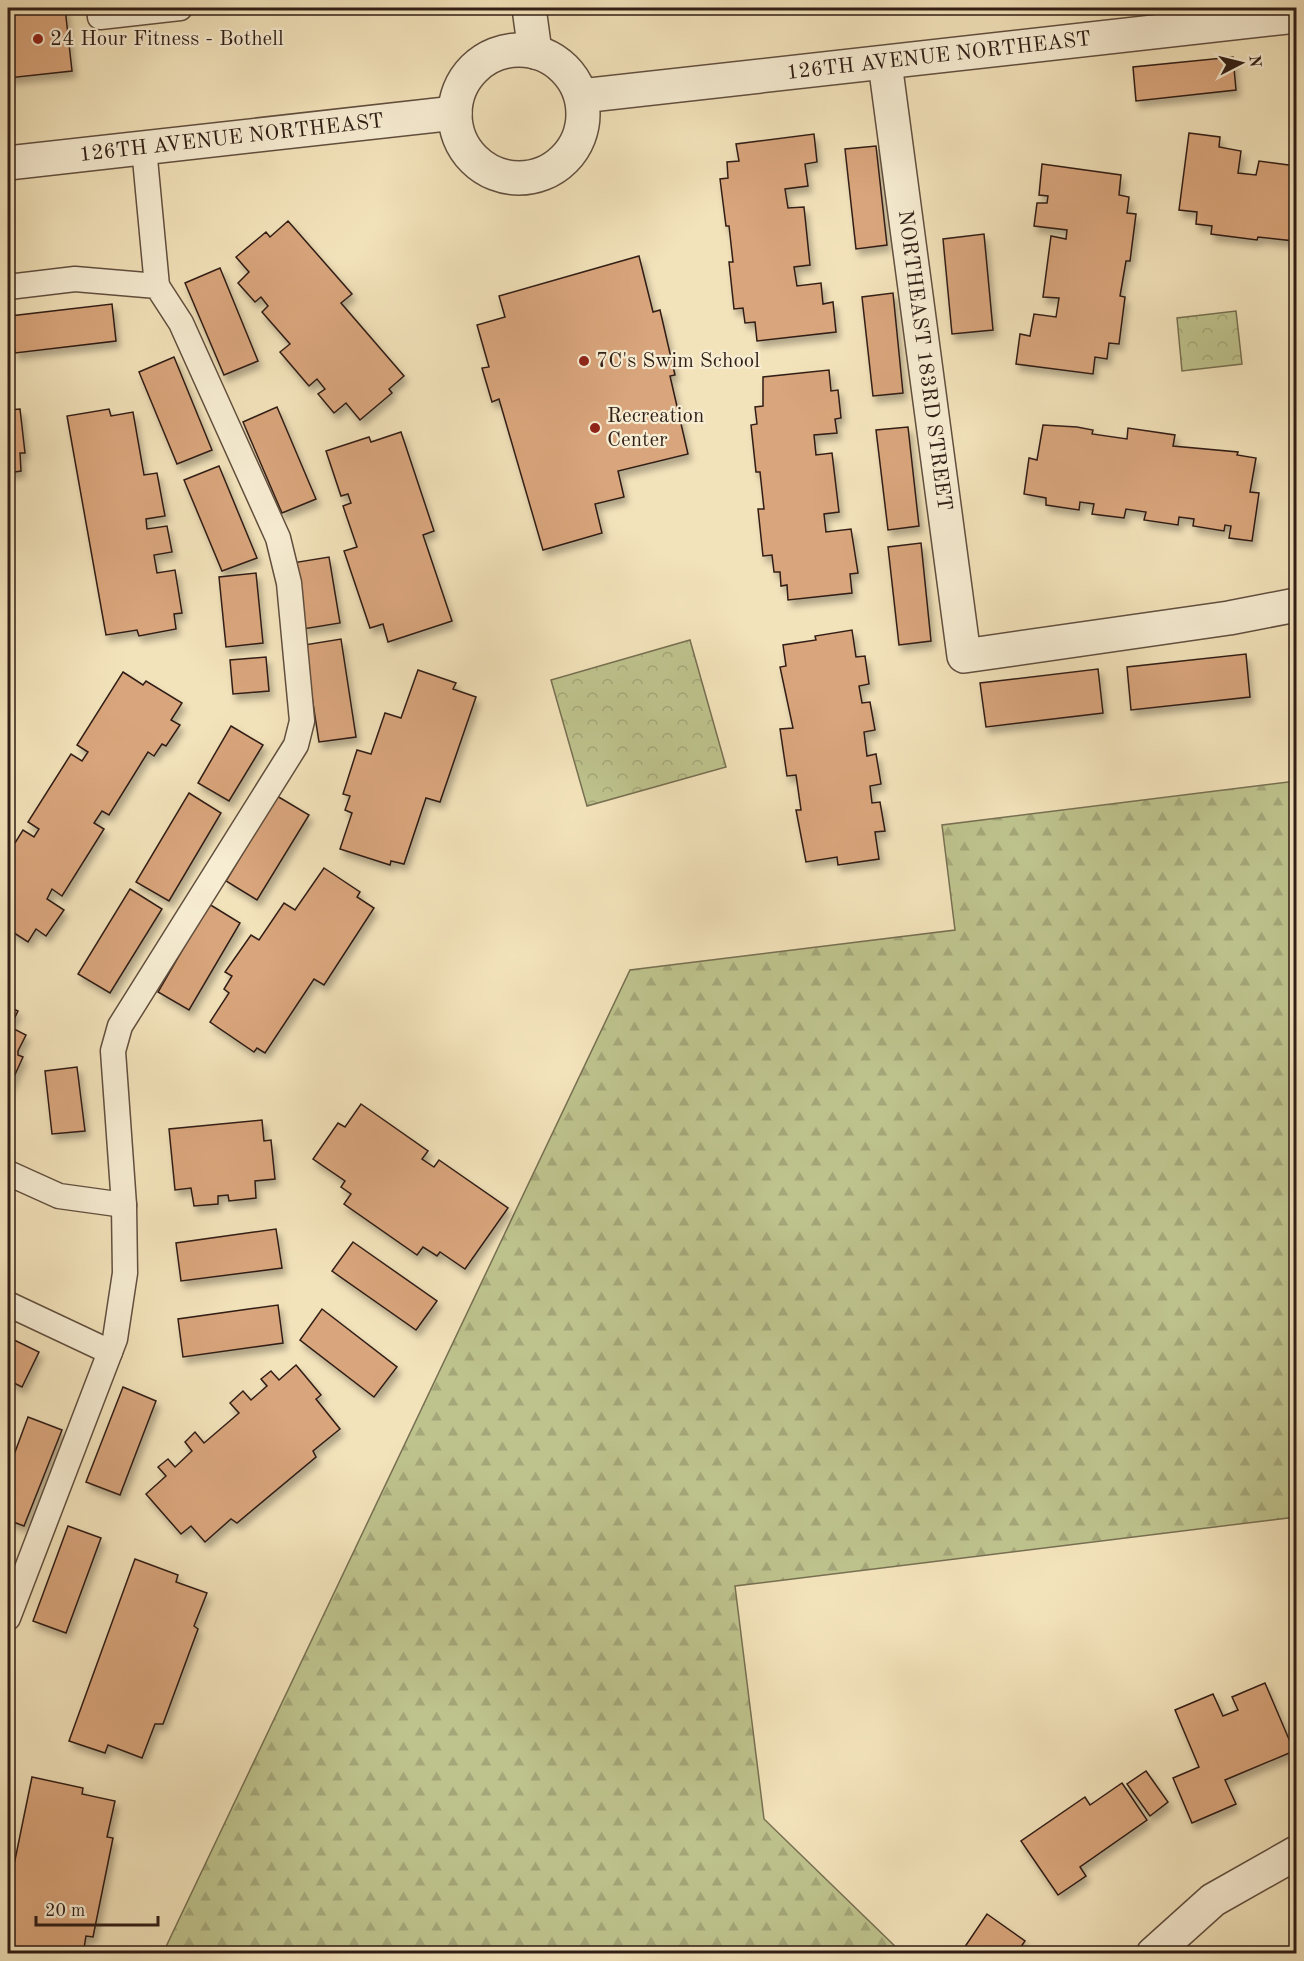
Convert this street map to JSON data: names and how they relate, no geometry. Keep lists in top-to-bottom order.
{
  "streets": {
    "street": ["126TH AVENUE NORTHEAST", "NORTHEAST 183RD STREET"]
  },
  "crossings": [
    ["126TH AVENUE NORTHEAST", "NORTHEAST 183RD STREET"]
  ],
  "places": ["24 Hour Fitness - Bothell", "7C's Swim School", "Recreation Center"],
  "scale_bar": "20 m",
  "north": "right"
}
